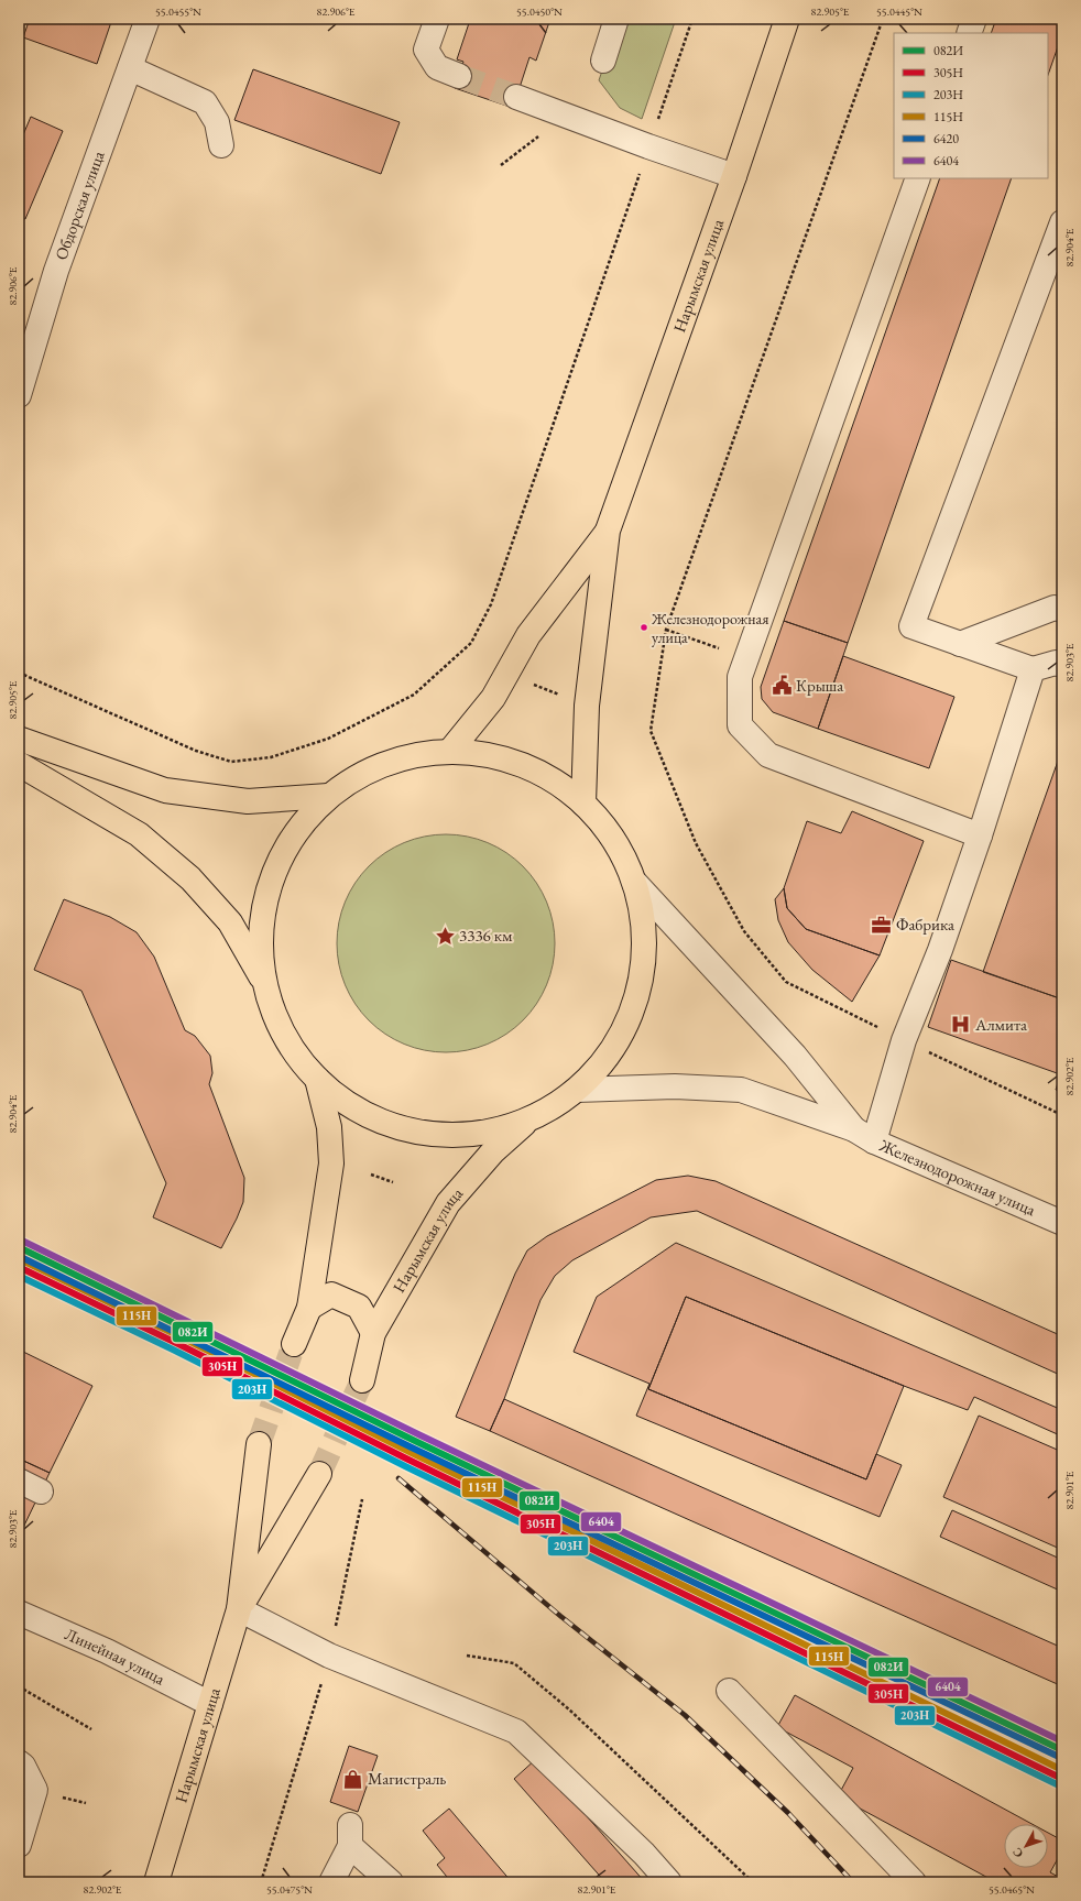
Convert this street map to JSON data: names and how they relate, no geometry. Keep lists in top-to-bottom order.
{
  "streets": {
    "main road": ["Нарымская улица"],
    "street": ["Обдорская улица", "Железнодорожная улица", "Линейная улица"]
  },
  "crossings": [
    ["Нарымская улица", "Линейная улица"]
  ],
  "places": {
    "other": ["Железнодорожная улица"],
    "public building": ["Крыша"],
    "office": ["Фабрика"],
    "place": ["3336 км"],
    "hospital": ["Алмита"],
    "shop": ["Магистраль"]
  },
  "lines": [
    "transit line 6404",
    "transit line 082И",
    "transit line 6420",
    "transit line 115Н",
    "transit line 305Н",
    "transit line 203Н"
  ],
  "legend": [
    "082И",
    "305Н",
    "203Н",
    "115Н",
    "6420",
    "6404"
  ],
  "north": "bottom left",
  "coordinates": [
    "55.0455°N",
    "82.906°E",
    "55.0450°N",
    "82.905°E",
    "55.0445°N",
    "82.904°E",
    "82.903°E",
    "82.902°E",
    "82.901°E",
    "55.0475°N",
    "55.0465°N"
  ]
}
